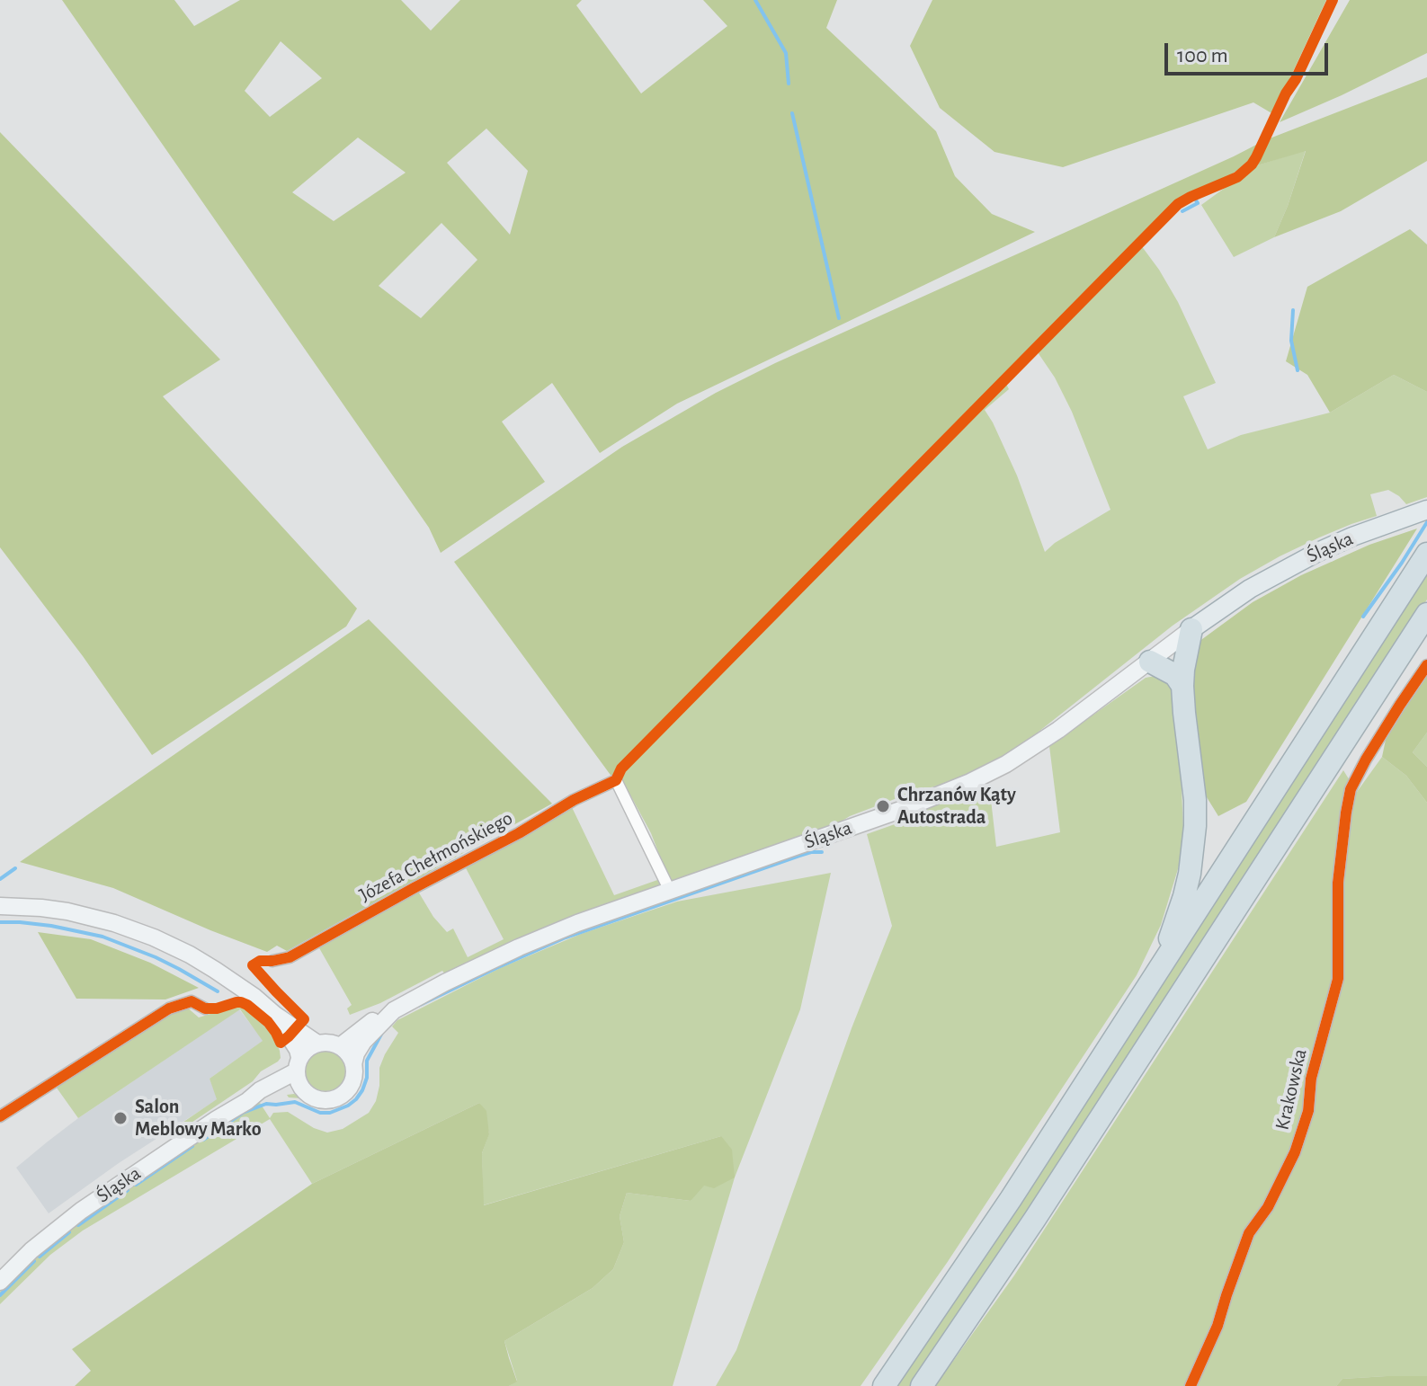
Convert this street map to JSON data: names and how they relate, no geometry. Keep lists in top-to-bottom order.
{
  "streets": {
    "main road": ["Śląska"],
    "street": ["Józefa Chełmońskiego", "Krakowska"]
  },
  "crossings": [
    ["Śląska", "Józefa Chełmońskiego"]
  ],
  "places": ["Chrzanów Kąty Autostrada", "Salon Meblowy Marko"],
  "scale_bar": "100 m"
}
